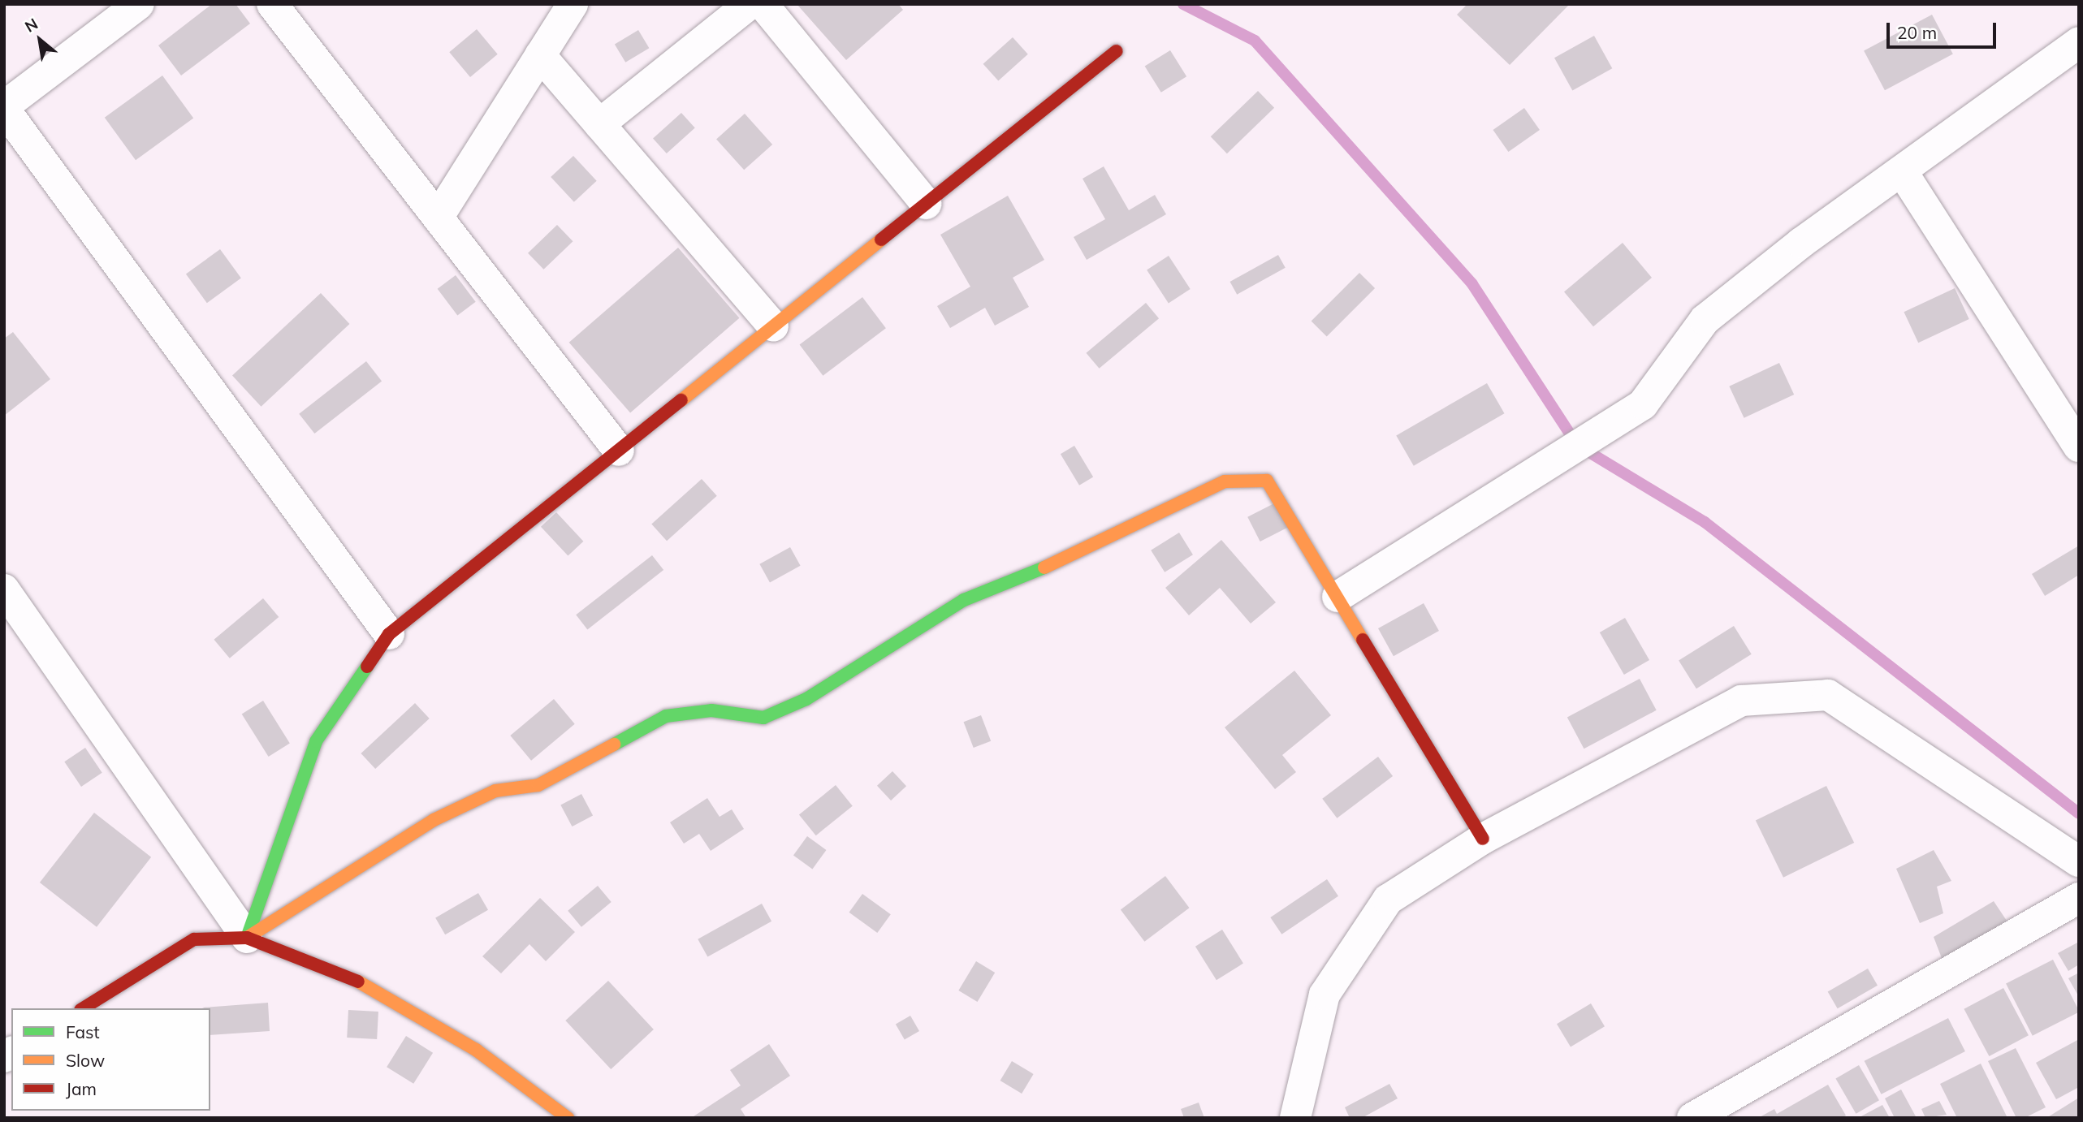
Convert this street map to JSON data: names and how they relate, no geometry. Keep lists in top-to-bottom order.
{
  "legend": ["Fast", "Slow", "Jam"],
  "scale_bar": "20 m",
  "north": "top left"
}
